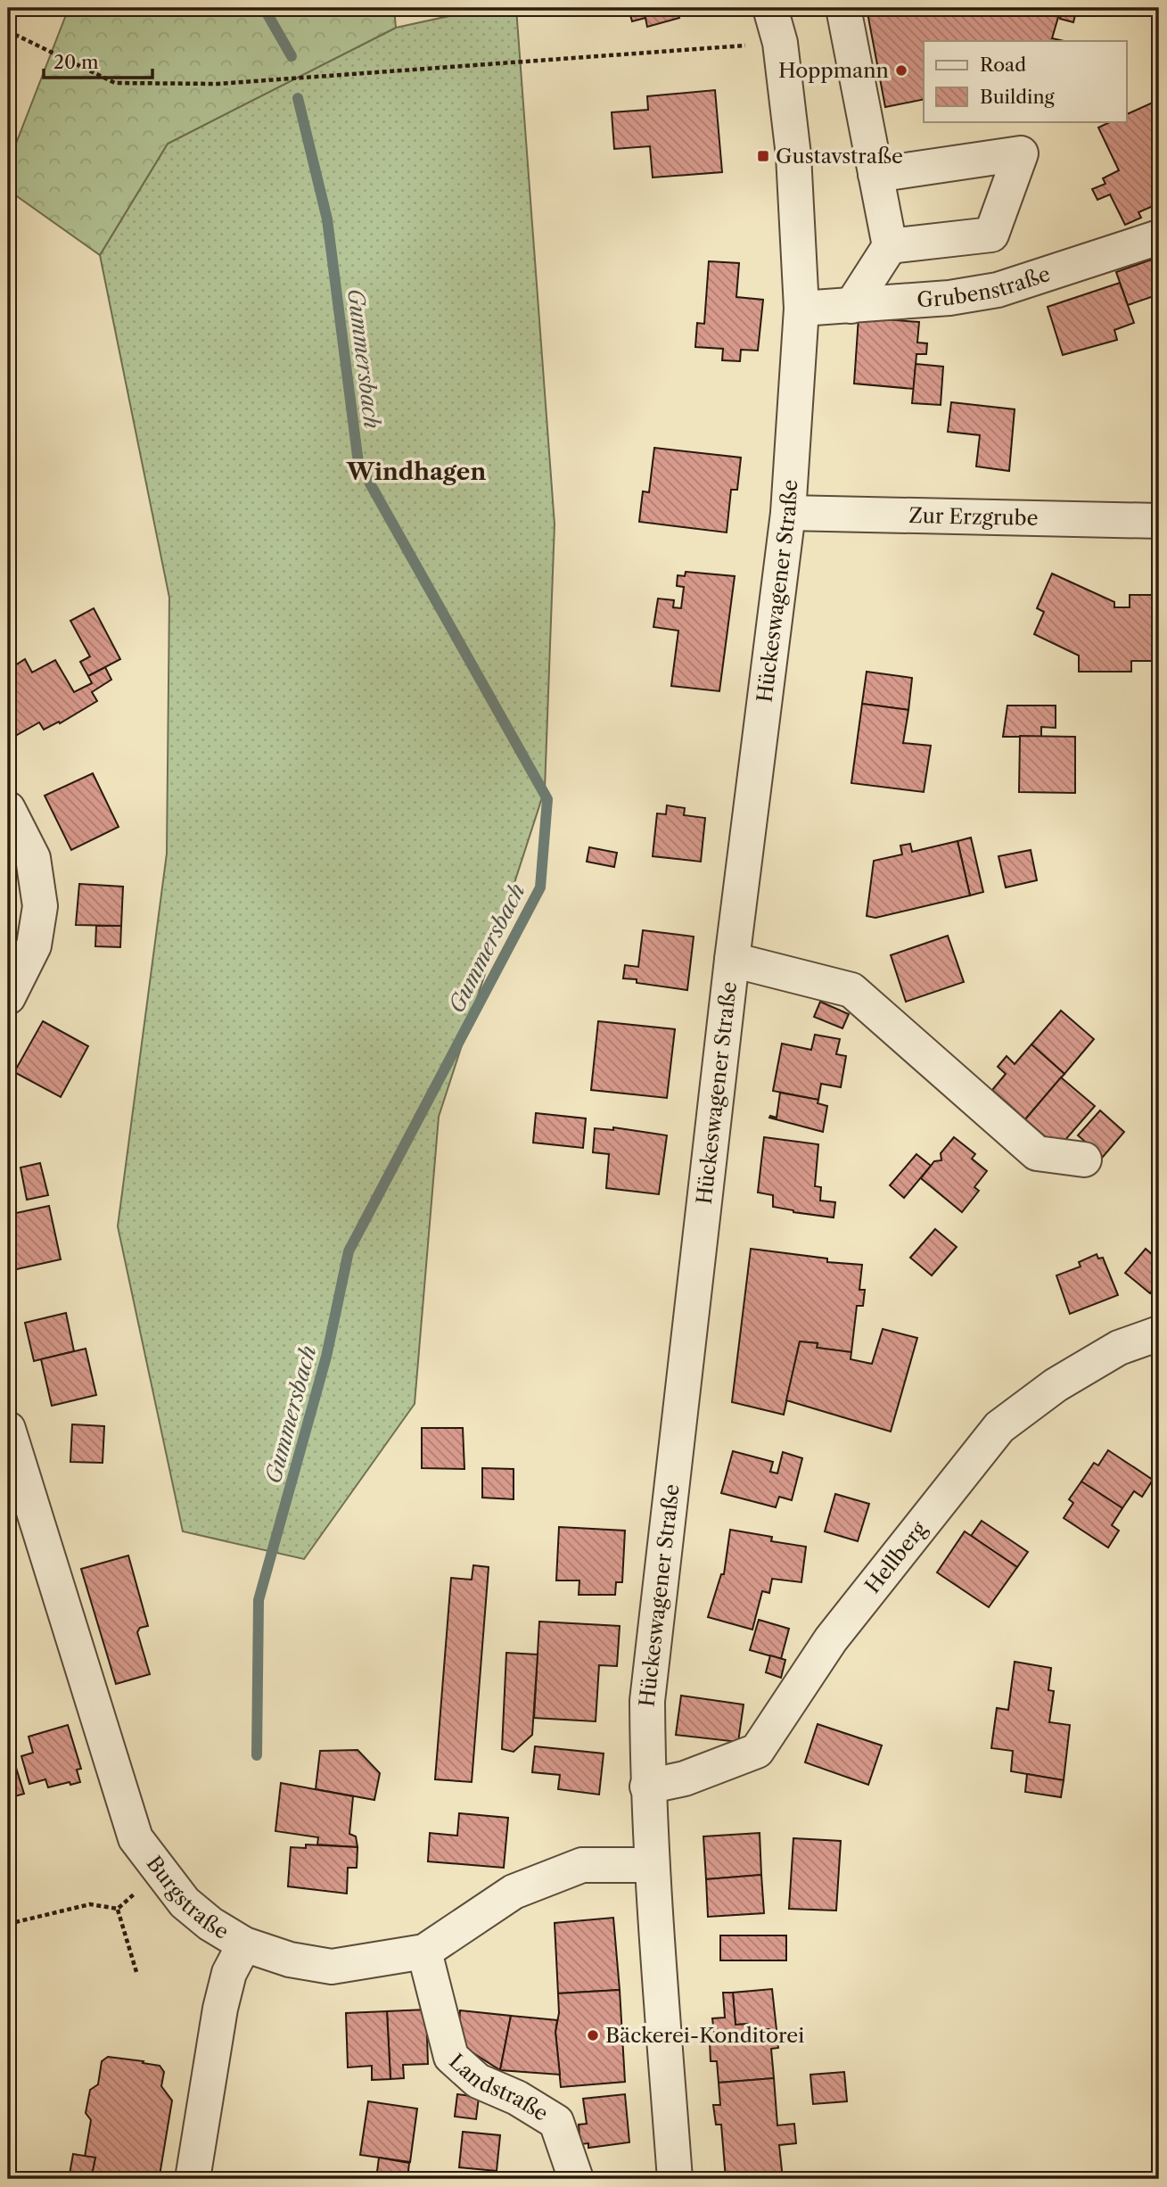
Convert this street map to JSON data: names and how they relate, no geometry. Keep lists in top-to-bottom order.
{
  "streets": {
    "street": [
      "Grubenstraße",
      "Zur Erzgrube",
      "Hückeswagener Straße",
      "Hellberg",
      "Burgstraße",
      "Landstraße"
    ]
  },
  "crossings": [
    ["Grubenstraße", "Hückeswagener Straße"],
    ["Zur Erzgrube", "Hückeswagener Straße"],
    ["Hückeswagener Straße", "Hellberg"],
    ["Hückeswagener Straße", "Burgstraße"],
    ["Burgstraße", "Landstraße"]
  ],
  "districts": ["Windhagen"],
  "water": ["Gummersbach"],
  "places": {
    "other": ["Hoppmann", "Bäckerei-Konditorei"],
    "transit": ["Gustavstraße"]
  },
  "legend": ["Road", "Building"],
  "scale_bar": "20 m"
}
